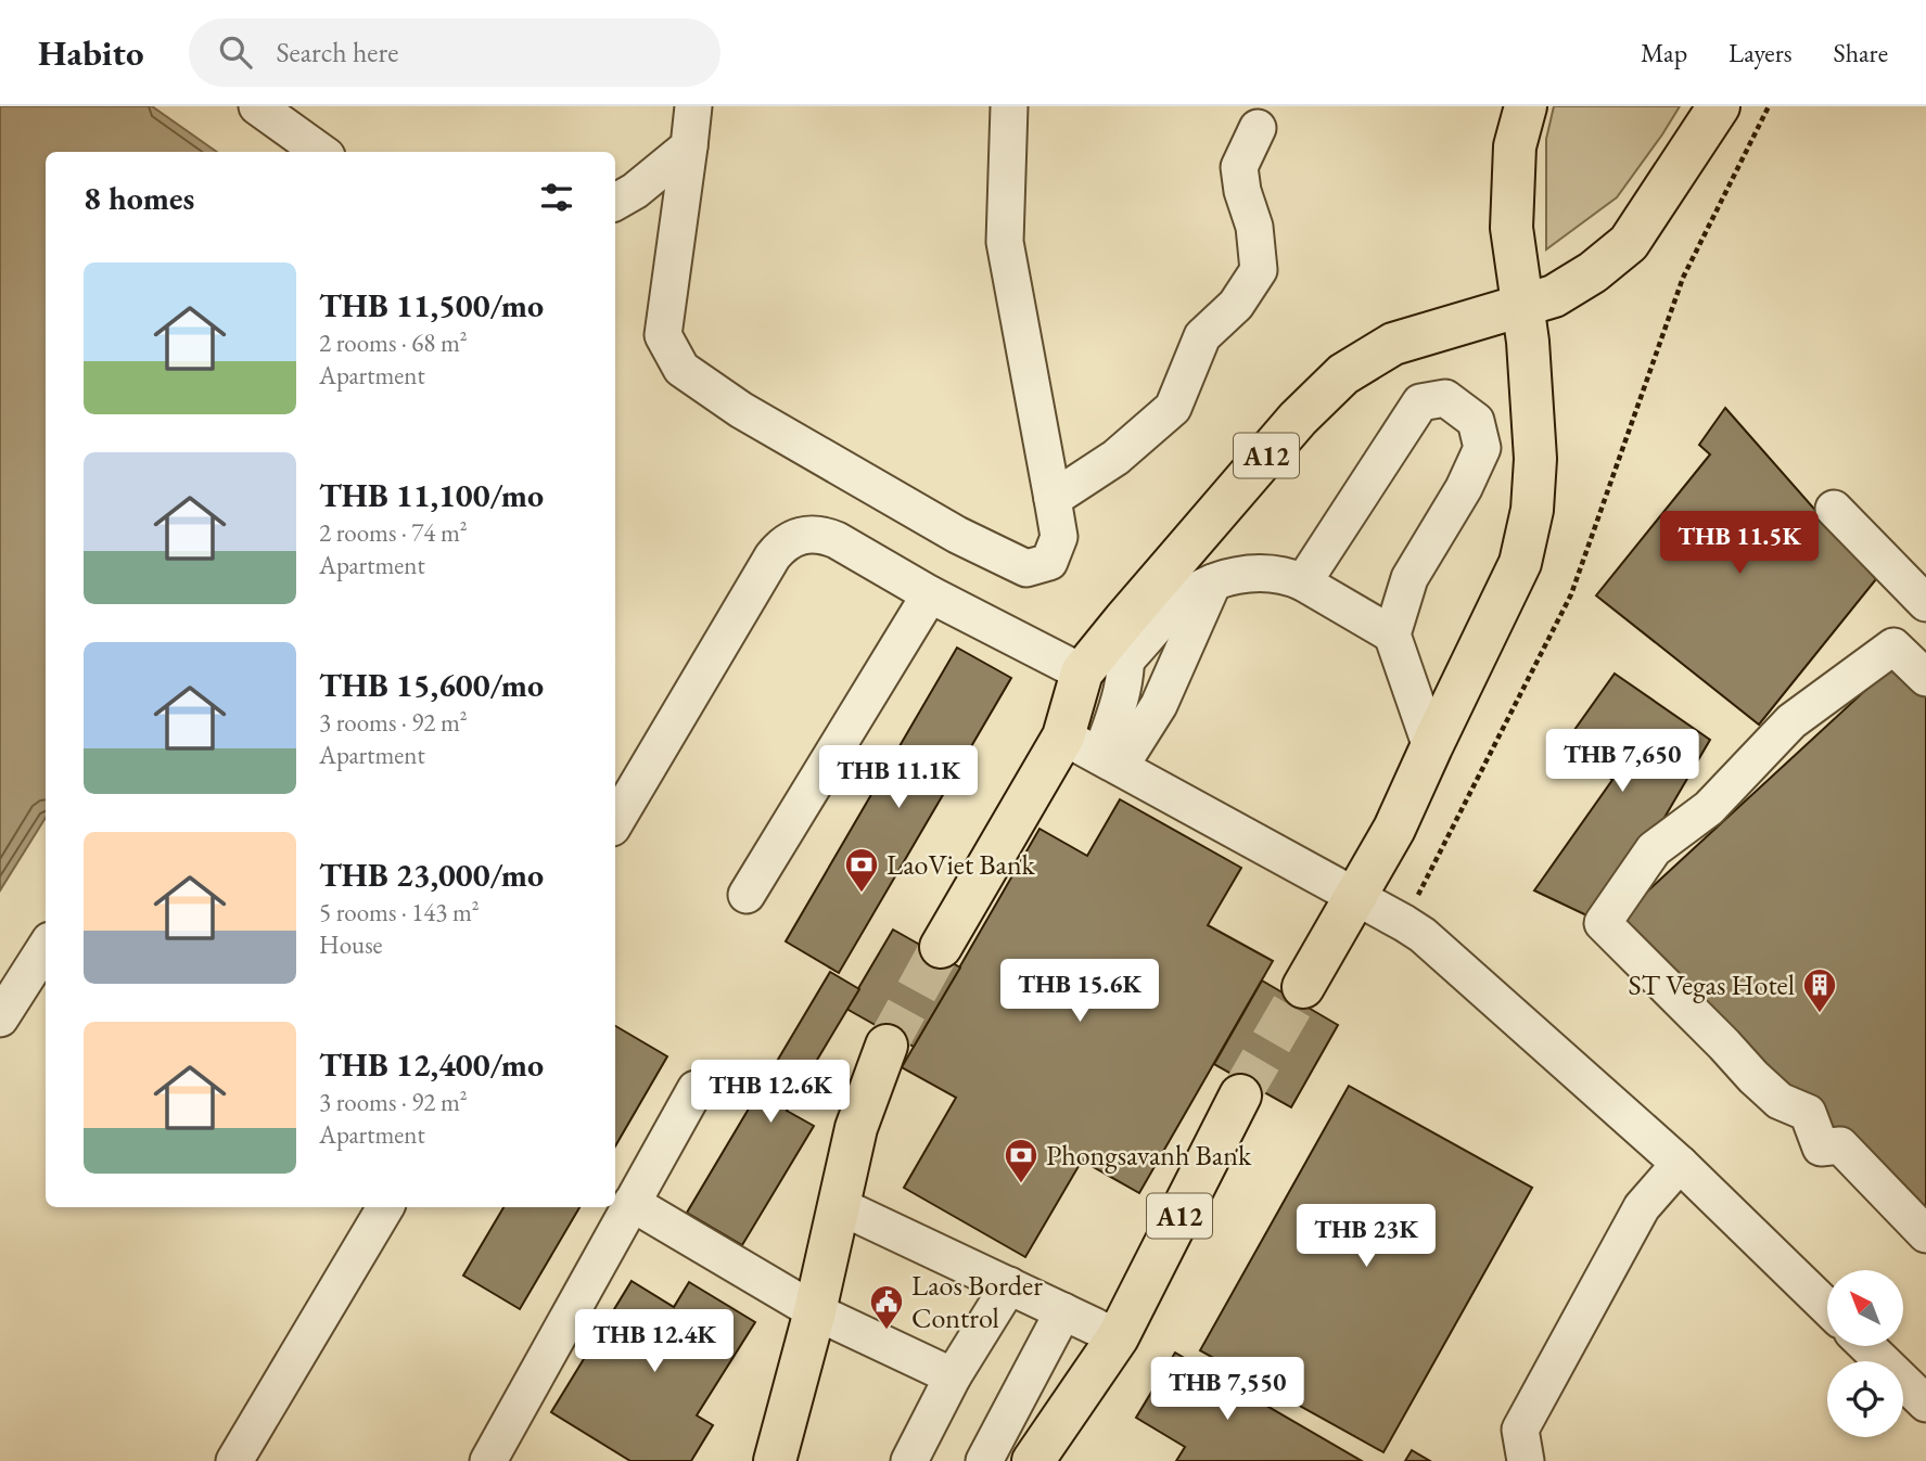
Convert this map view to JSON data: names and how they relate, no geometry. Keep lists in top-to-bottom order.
{
  "streets": {
    "highway": ["A12"]
  },
  "places": {
    "bank": ["LaoViet Bank", "Phongsavanh Bank"],
    "building": ["ST Vegas Hotel"],
    "public building": ["Laos Border Control"]
  },
  "north": "top left",
  "page": {
    "header": "Habito",
    "search": "Search here",
    "nav": ["Map", "Layers", "Share"],
    "heading": "8 homes",
    "list": [
      {
        "name": "THB 11,500/mo",
        "note": "2 rooms · 68 m² · Apartment"
      },
      {
        "name": "THB 11,100/mo",
        "note": "2 rooms · 74 m² · Apartment"
      },
      {
        "name": "THB 15,600/mo",
        "note": "3 rooms · 92 m² · Apartment"
      },
      {
        "name": "THB 23,000/mo",
        "note": "5 rooms · 143 m² · House"
      },
      {
        "name": "THB 12,400/mo",
        "note": "3 rooms · 92 m² · Apartment"
      }
    ],
    "price": [
      "THB 11.5K",
      "THB 7,650",
      "THB 11.1K",
      "THB 15.6K",
      "THB 12.6K",
      "THB 23K",
      "THB 12.4K",
      "THB 7,550"
    ]
  }
}
